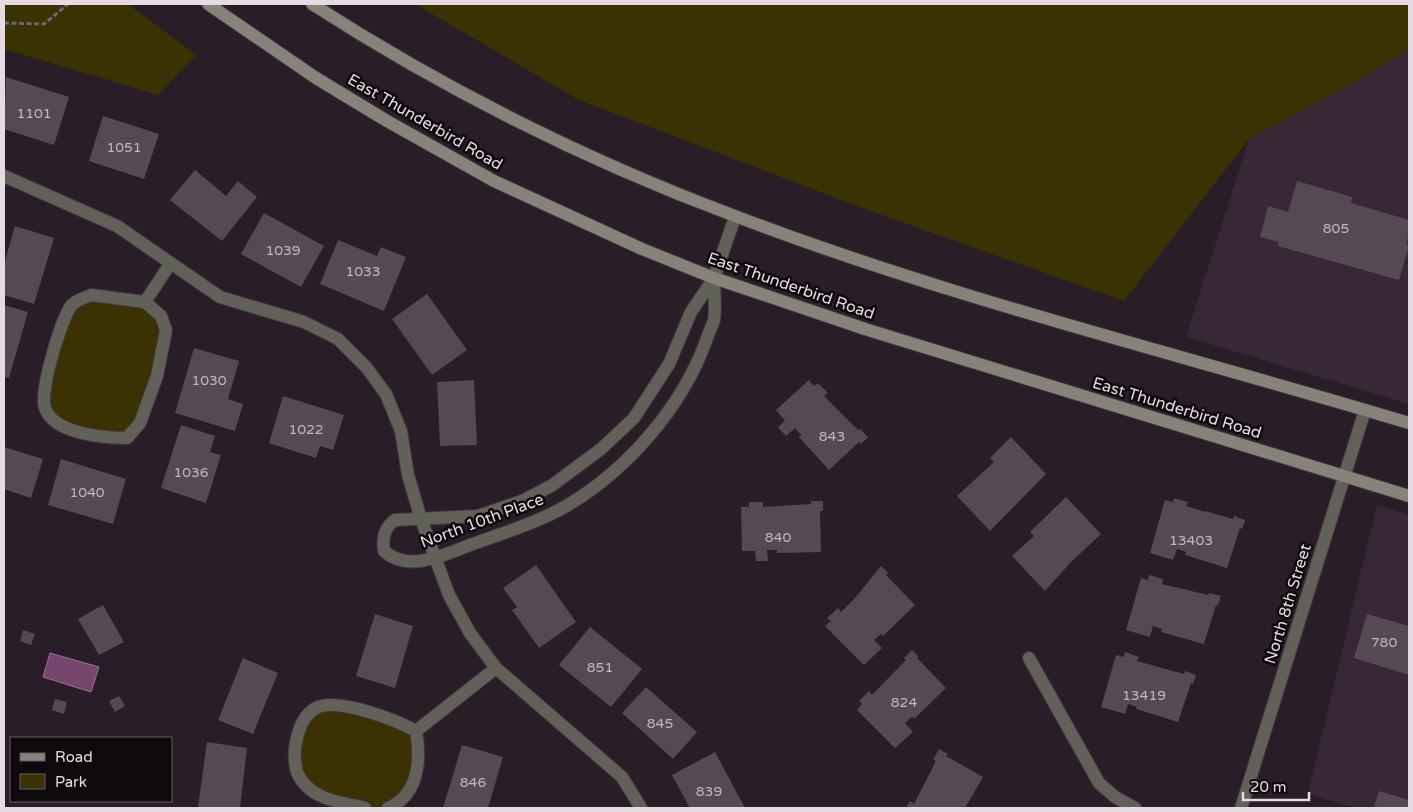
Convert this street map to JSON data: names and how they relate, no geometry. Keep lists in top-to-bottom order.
{
  "streets": {
    "main road": ["East Thunderbird Road"],
    "street": ["North 10th Place", "North 8th Street"]
  },
  "crossings": [
    ["East Thunderbird Road", "North 10th Place"],
    ["East Thunderbird Road", "North 8th Street"]
  ],
  "house_numbers": [
    "1101",
    "1051",
    "805",
    "1039",
    "1033",
    "1030",
    "1022",
    "843",
    "1036",
    "1040",
    "840",
    "13403",
    "780",
    "851",
    "13419",
    "824",
    "845",
    "846",
    "839"
  ],
  "legend": ["Road", "Park"],
  "scale_bar": "20 m"
}
